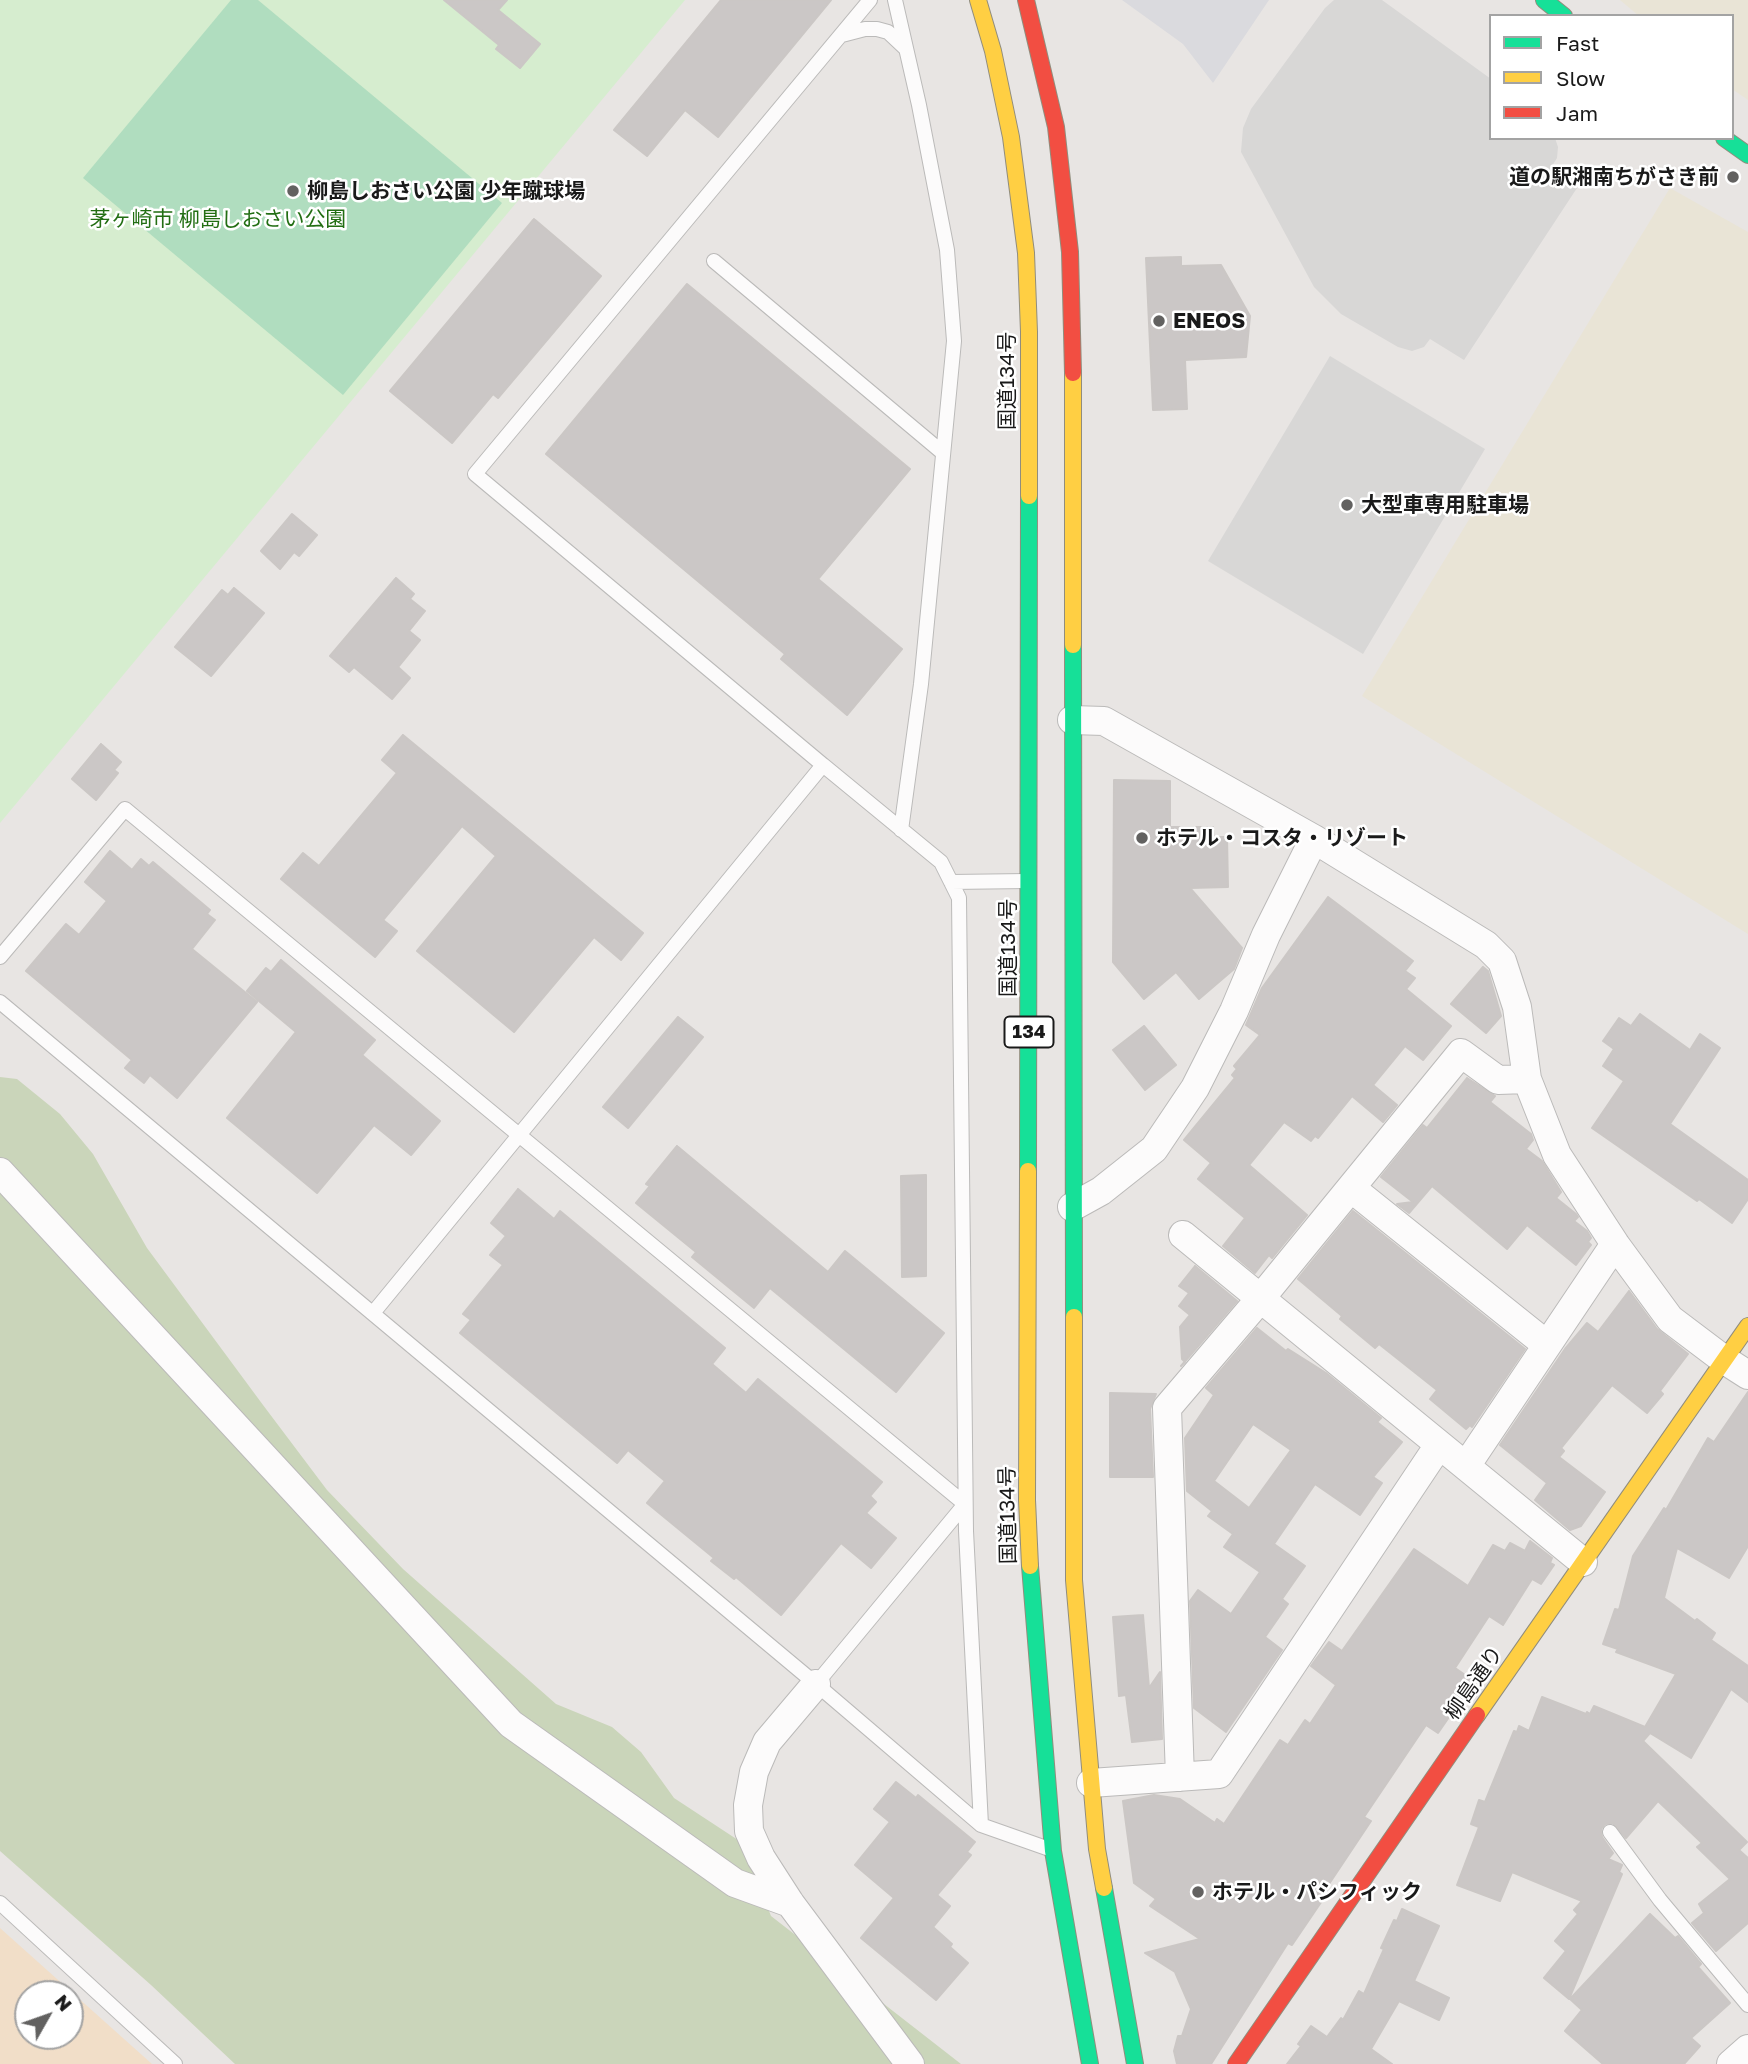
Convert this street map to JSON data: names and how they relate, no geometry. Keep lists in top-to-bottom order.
{
  "streets": {
    "main road": ["国道134号", "134", "柳島通り"]
  },
  "parks": ["茅ヶ崎市 柳島しおさい公園"],
  "places": [
    "道の駅湘南ちがさき前",
    "柳島しおさい公園 少年蹴球場",
    "ENEOS",
    "大型車専用駐車場",
    "ホテル・コスタ・リゾート",
    "ホテル・パシフィック"
  ],
  "legend": ["Fast", "Slow", "Jam"],
  "north": "top right"
}
